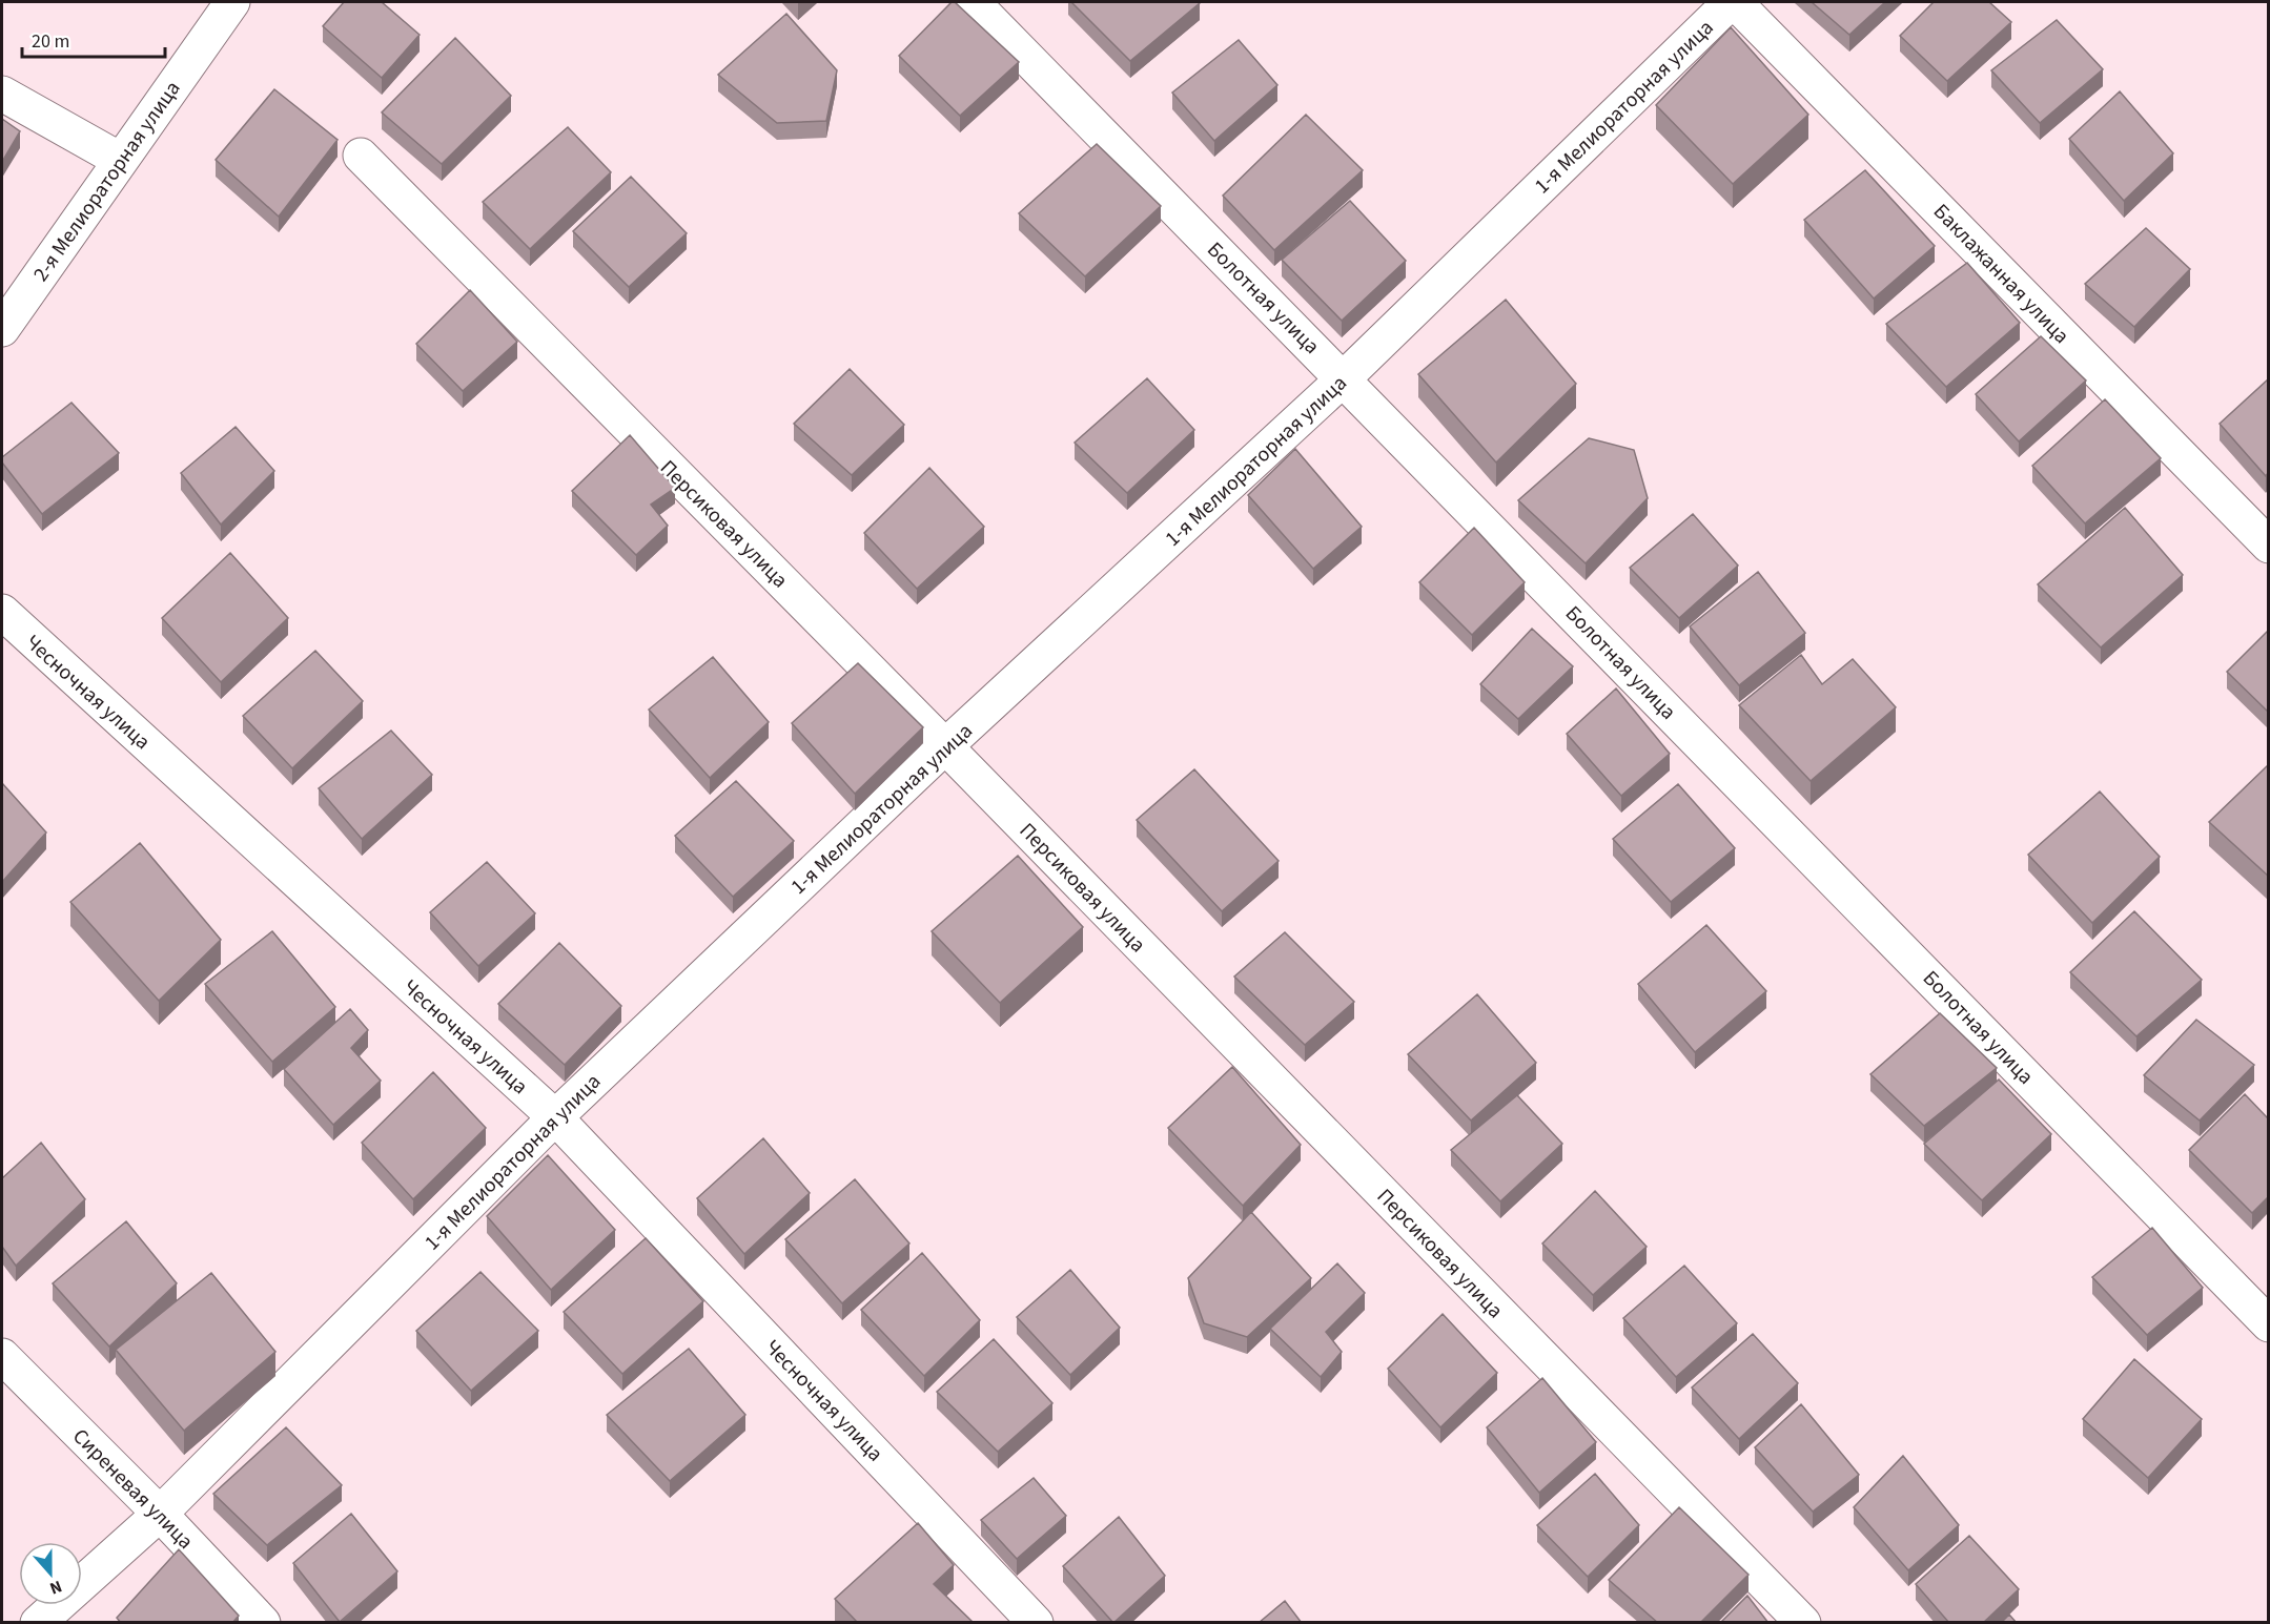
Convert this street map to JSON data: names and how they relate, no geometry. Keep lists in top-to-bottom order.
{
  "streets": {
    "street": [
      "1-я Мелиораторная улица",
      "2-я Мелиораторная улица",
      "Баклажанная улица",
      "Болотная улица",
      "Персиковая улица",
      "Чесночная улица",
      "Сиреневая улица"
    ]
  },
  "crossings": [
    ["1-я Мелиораторная улица", "Баклажанная улица"],
    ["1-я Мелиораторная улица", "Болотная улица"],
    ["1-я Мелиораторная улица", "Персиковая улица"],
    ["1-я Мелиораторная улица", "Чесночная улица"],
    ["1-я Мелиораторная улица", "Сиреневая улица"]
  ],
  "scale_bar": "20 m",
  "north": "bottom"
}
